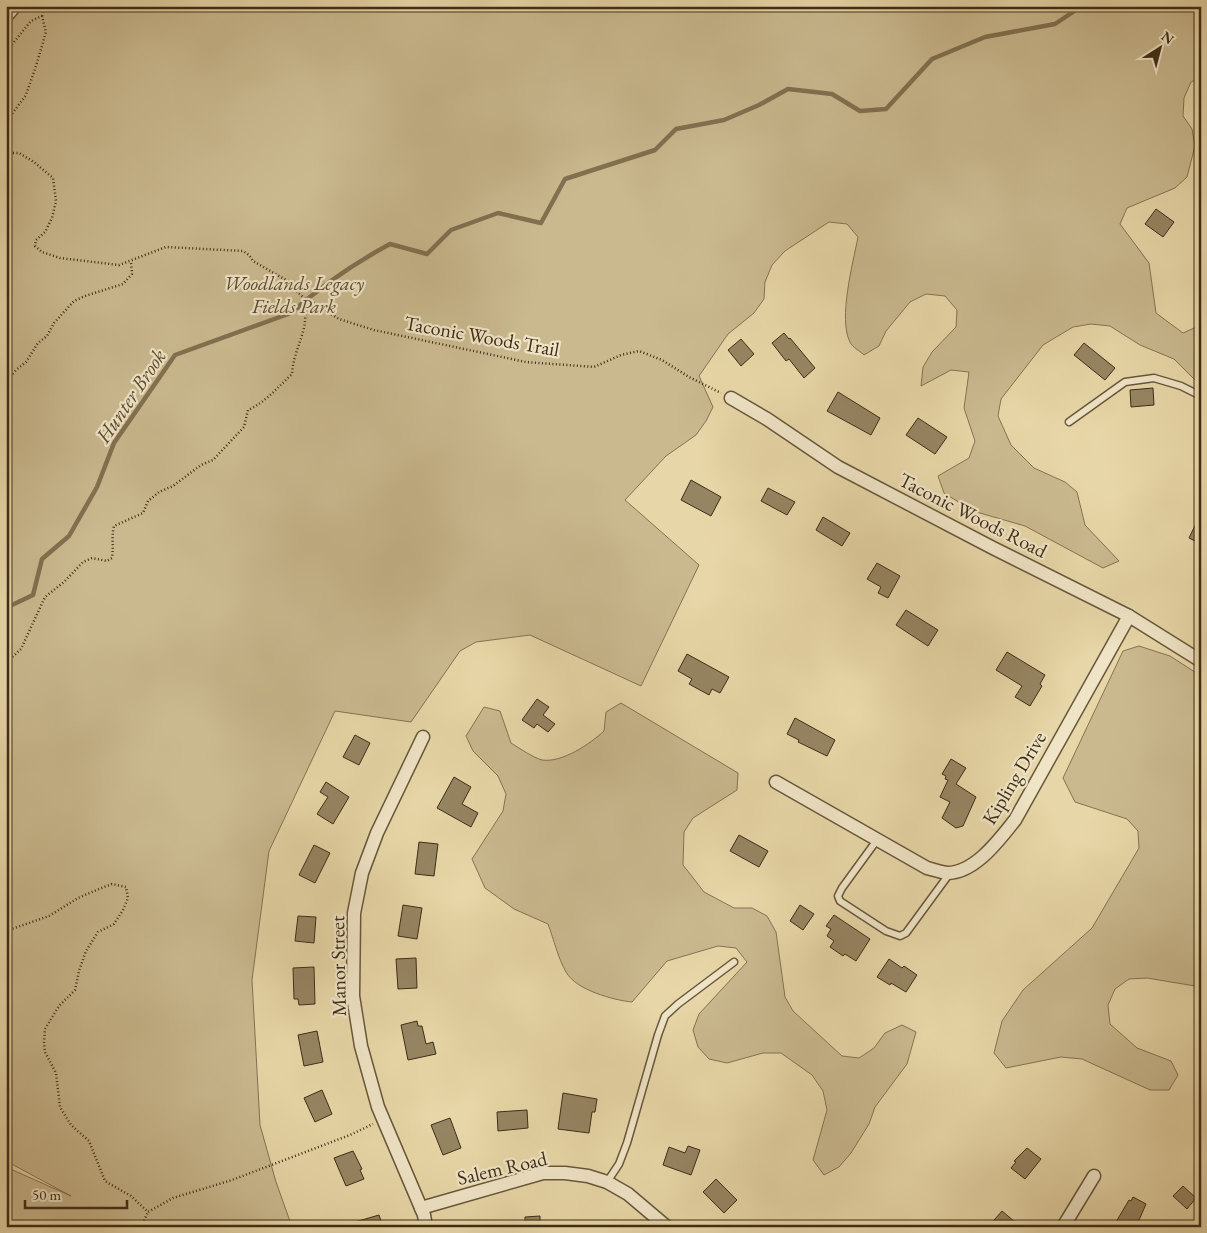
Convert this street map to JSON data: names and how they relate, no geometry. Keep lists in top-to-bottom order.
{
  "streets": {
    "street": [
      "Taconic Woods Road",
      "Kipling Drive",
      "Manor Street",
      "Salem Road"
    ],
    "path": ["Taconic Woods Trail"]
  },
  "crossings": [
    ["Taconic Woods Trail", "Taconic Woods Road"],
    ["Taconic Woods Road", "Kipling Drive"],
    ["Manor Street", "Salem Road"]
  ],
  "water": ["Hunter Brook"],
  "parks": ["Woodlands Legacy Fields Park"],
  "scale_bar": "50 m",
  "north": "top right"
}
